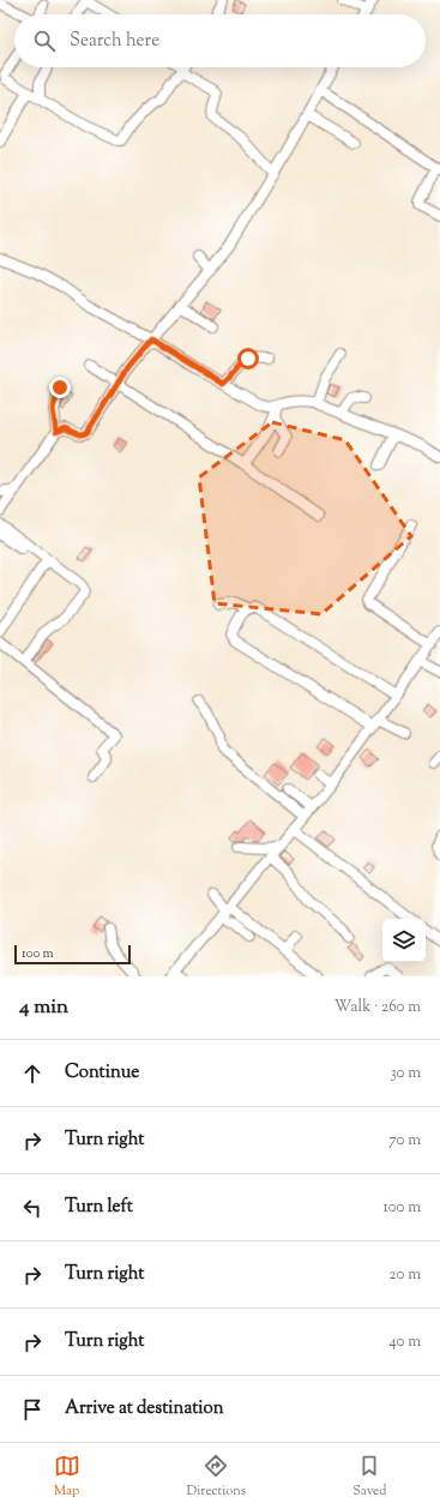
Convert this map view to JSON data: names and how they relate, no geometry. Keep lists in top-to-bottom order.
{
  "scale_bar": "100 m",
  "page": {
    "search": "Search here",
    "scale": "100 m",
    "heading": ["4 min", "Walk · 260 m"],
    "list": [
      ["Continue", "30 m"],
      ["Turn right", "70 m"],
      ["Turn left", "100 m"],
      ["Turn right", "20 m"],
      ["Turn right", "40 m"],
      "Arrive at destination"
    ],
    "nav": ["Map", "Directions", "Saved"]
  }
}
